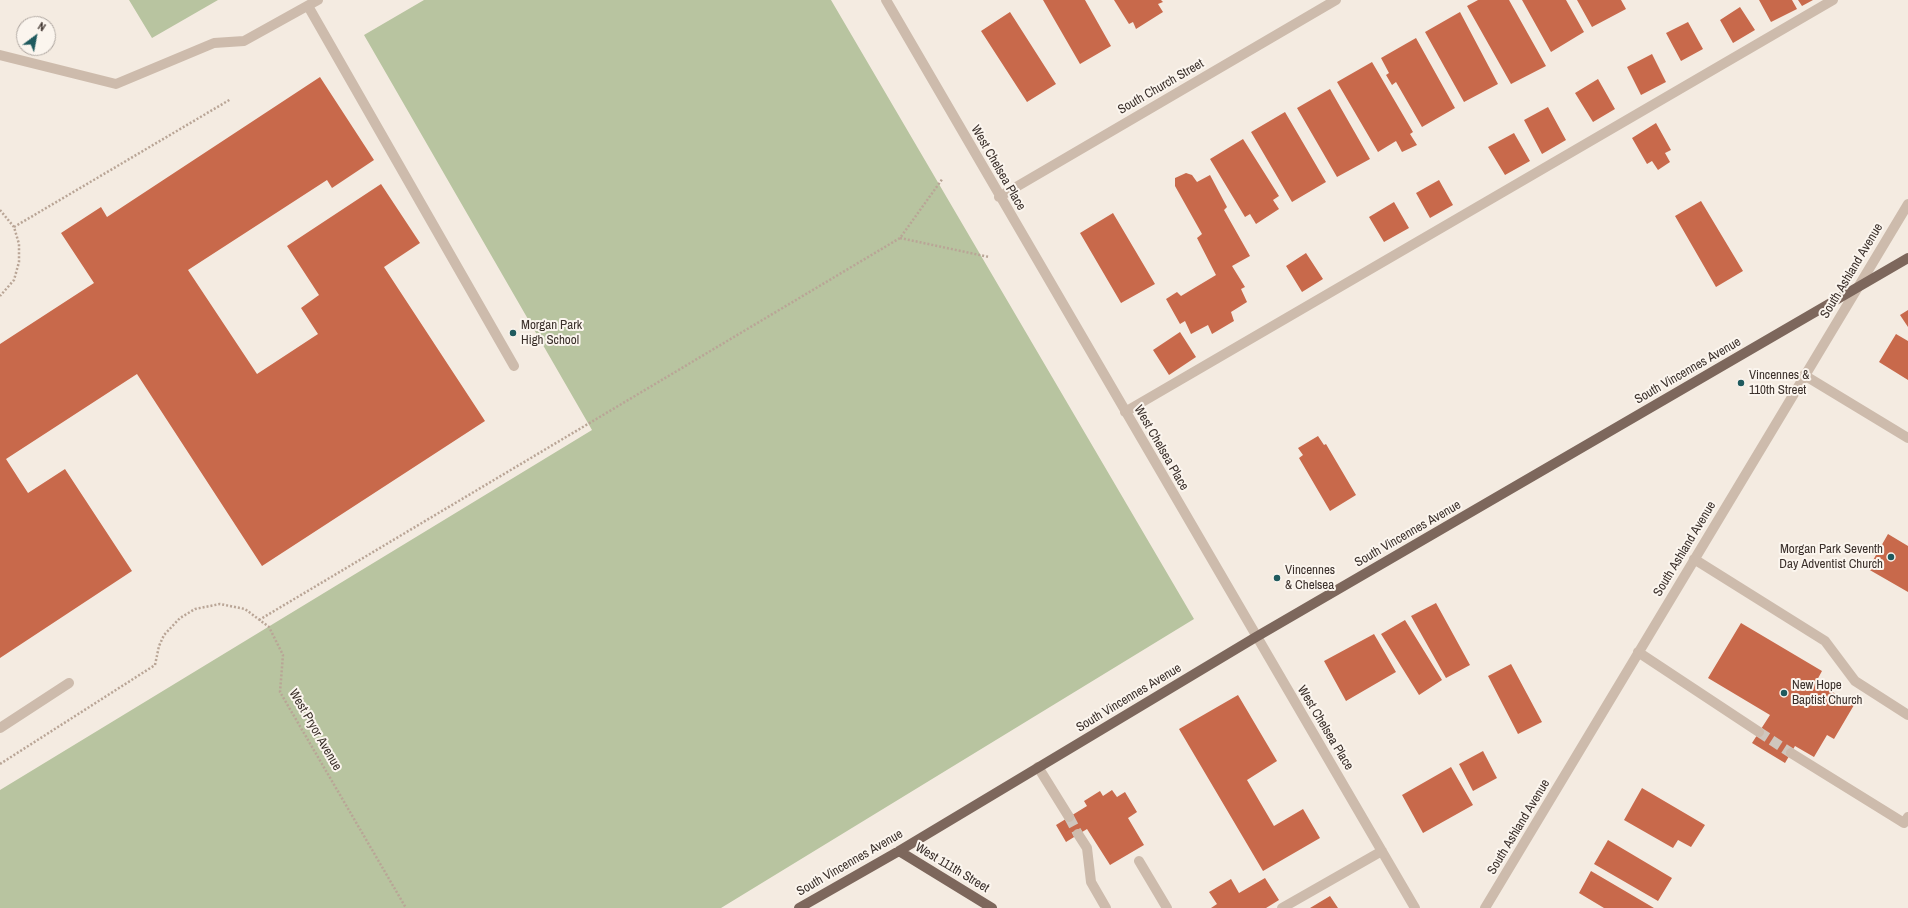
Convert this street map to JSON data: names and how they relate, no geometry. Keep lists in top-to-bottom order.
{
  "streets": {
    "main road": ["South Vincennes Avenue", "West 111th Street"],
    "street": ["South Church Street", "West Chelsea Place", "South Ashland Avenue"],
    "path": ["West Pryor Avenue"]
  },
  "crossings": [
    ["South Church Street", "West Chelsea Place"],
    ["West Chelsea Place", "South Vincennes Avenue"],
    ["South Ashland Avenue", "South Vincennes Avenue"],
    ["South Vincennes Avenue", "West 111th Street"]
  ],
  "places": [
    "Morgan Park High School",
    "Vincennes & 110th Street",
    "Morgan Park Seventh Day Adventist Church",
    "Vincennes & Chelsea",
    "New Hope Baptist Church"
  ],
  "north": "top right"
}
